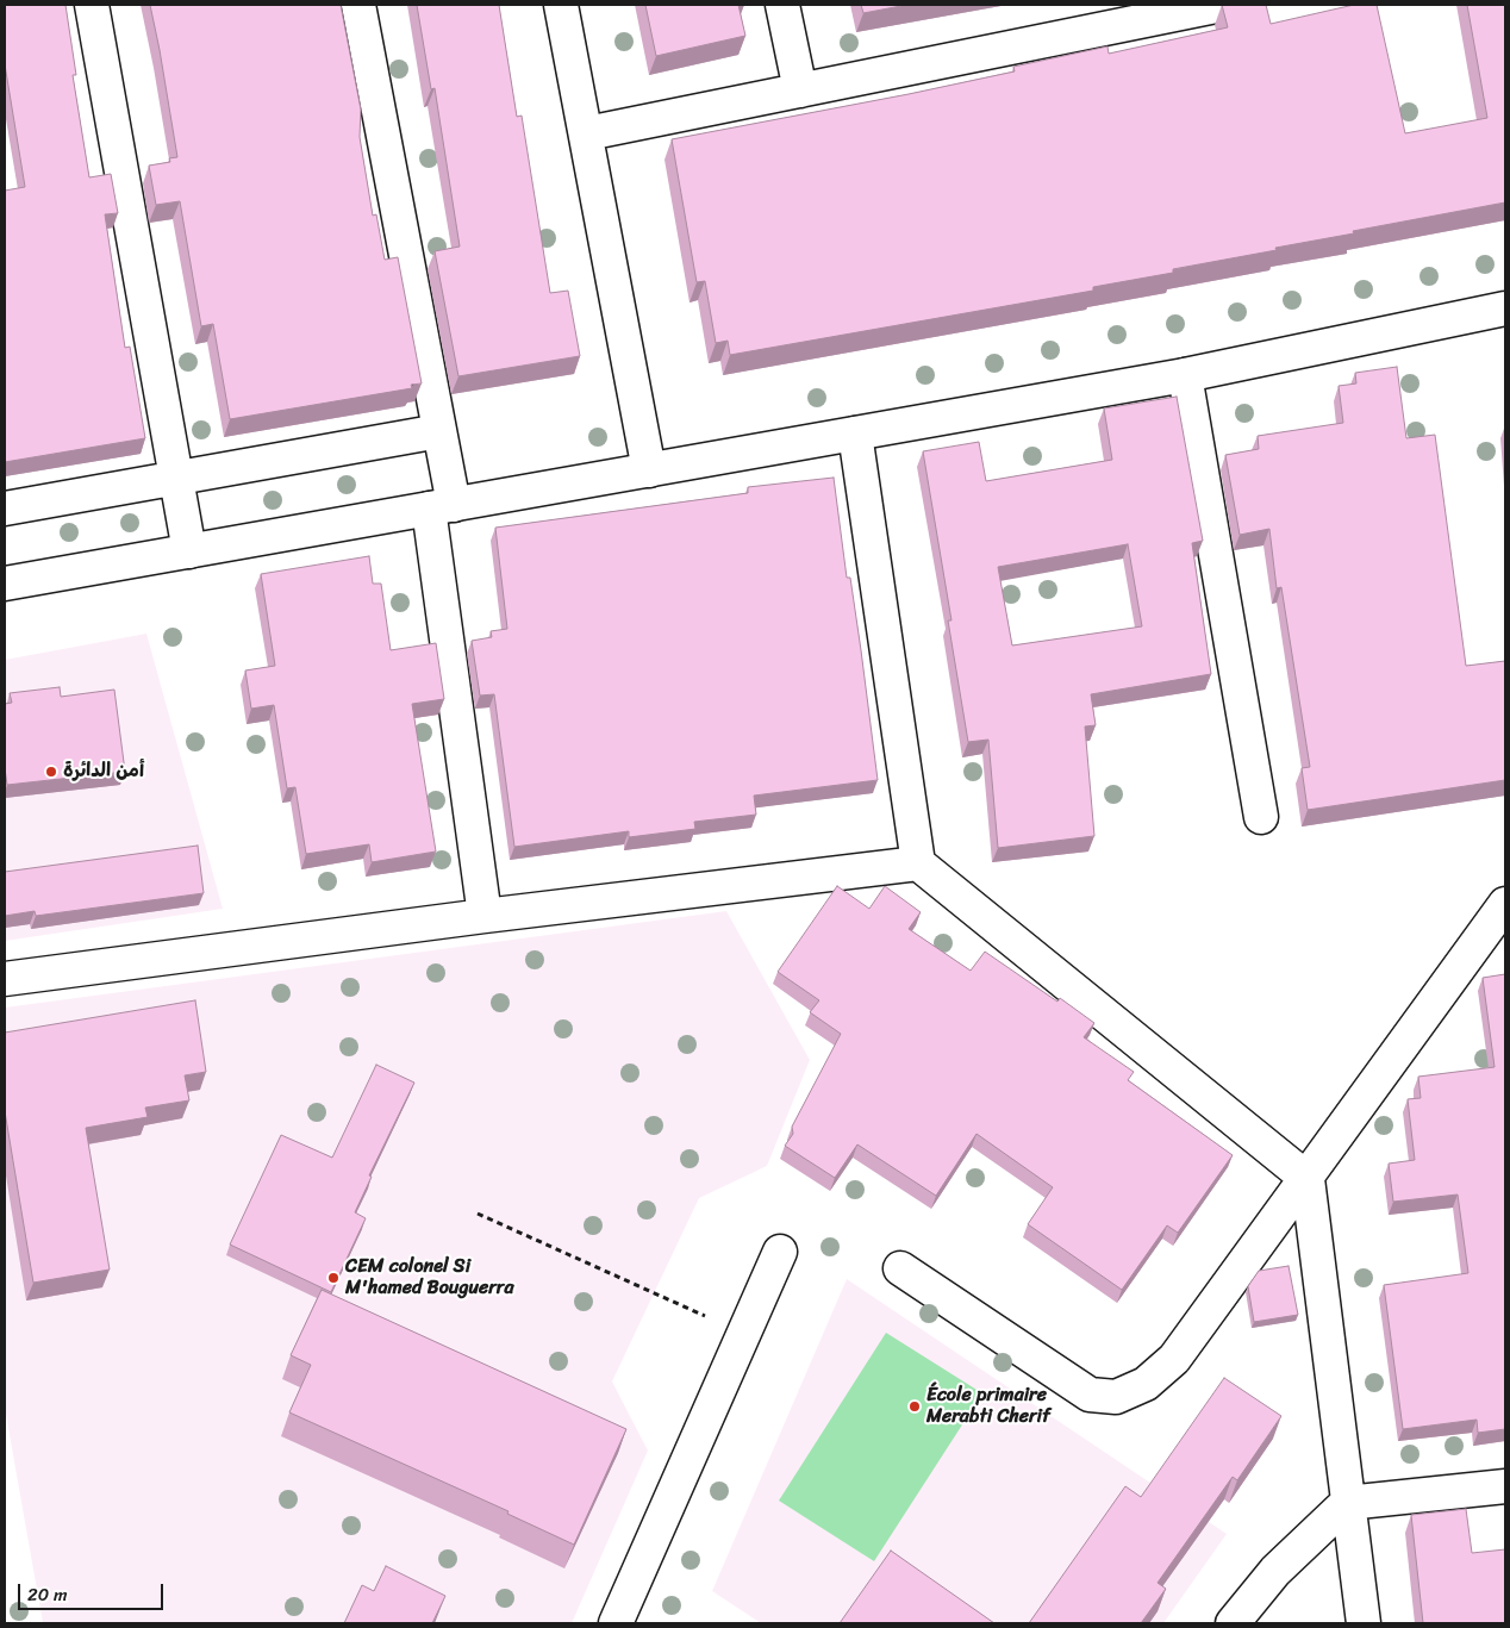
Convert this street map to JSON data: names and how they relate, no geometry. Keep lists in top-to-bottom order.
{
  "places": ["أمن الدائرة", "CEM colonel Si M'hamed Bouguerra", "École primaire Merabti Cherif"],
  "scale_bar": "20 m"
}
